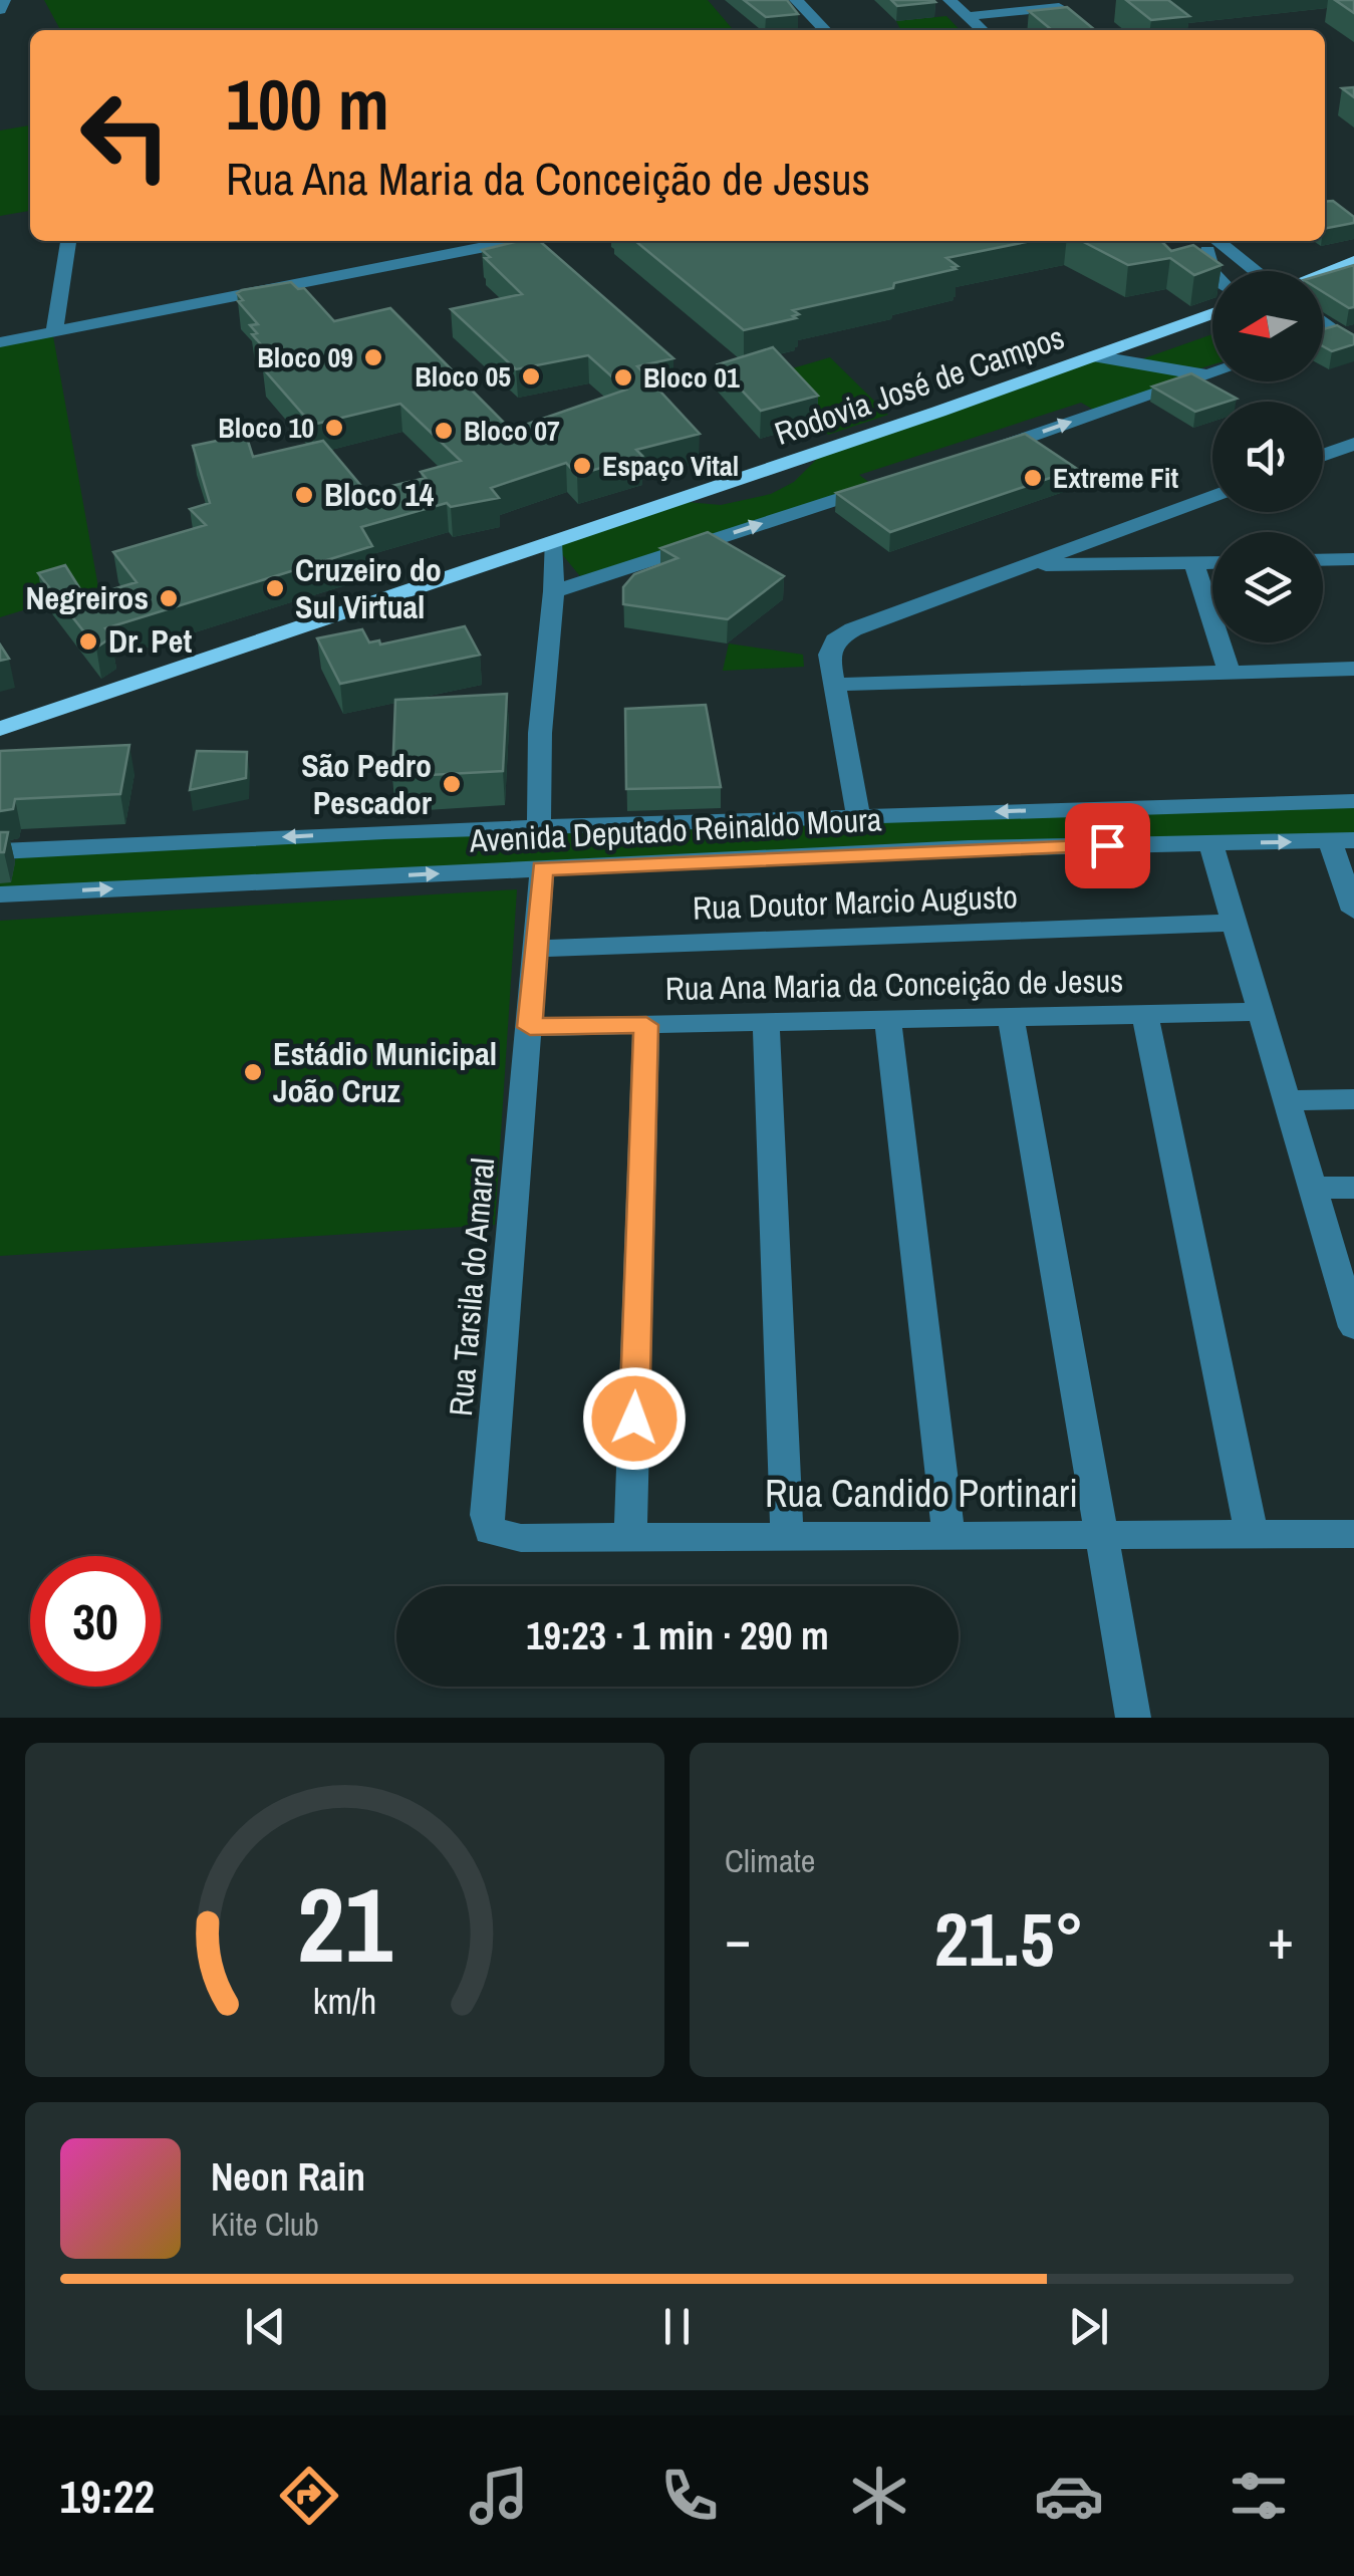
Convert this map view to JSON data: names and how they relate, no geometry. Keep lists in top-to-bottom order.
{
  "streets": {
    "main road": ["Rodovia José de Campos"],
    "street": [
      "Avenida Deputado Reinaldo Moura",
      "Rua Doutor Marcio Augusto",
      "Rua Ana Maria da Conceição de Jesus",
      "Rua Tarsila do Amaral",
      "Rua Candido Portinari"
    ]
  },
  "crossings": [
    ["Avenida Deputado Reinaldo Moura", "Rua Tarsila do Amaral"],
    ["Rua Doutor Marcio Augusto", "Rua Tarsila do Amaral"],
    ["Rua Ana Maria da Conceição de Jesus", "Rua Tarsila do Amaral"],
    ["Rua Tarsila do Amaral", "Rua Candido Portinari"]
  ],
  "places": [
    "Bloco 09",
    "Bloco 05",
    "Bloco 01",
    "Bloco 10",
    "Bloco 07",
    "Espaço Vital",
    "Extreme Fit",
    "Bloco 14",
    "Cruzeiro do Sul Virtual",
    "Negreiros",
    "Dr. Pet",
    "São Pedro Pescador",
    "Estádio Municipal João Cruz"
  ],
  "north": "left",
  "page": {
    "turn": ["100 m", "Rua Ana Maria da Conceição de Jesus"],
    "limit": "30",
    "trip": "19:23 · 1 min · 290 m",
    "tile": "Climate",
    "heat": ["−", "21.5°", "+"],
    "song": ["Neon Rain", "Kite Club"],
    "tabs": "19:22",
    "gauge": ["21", "km/h"]
  }
}
